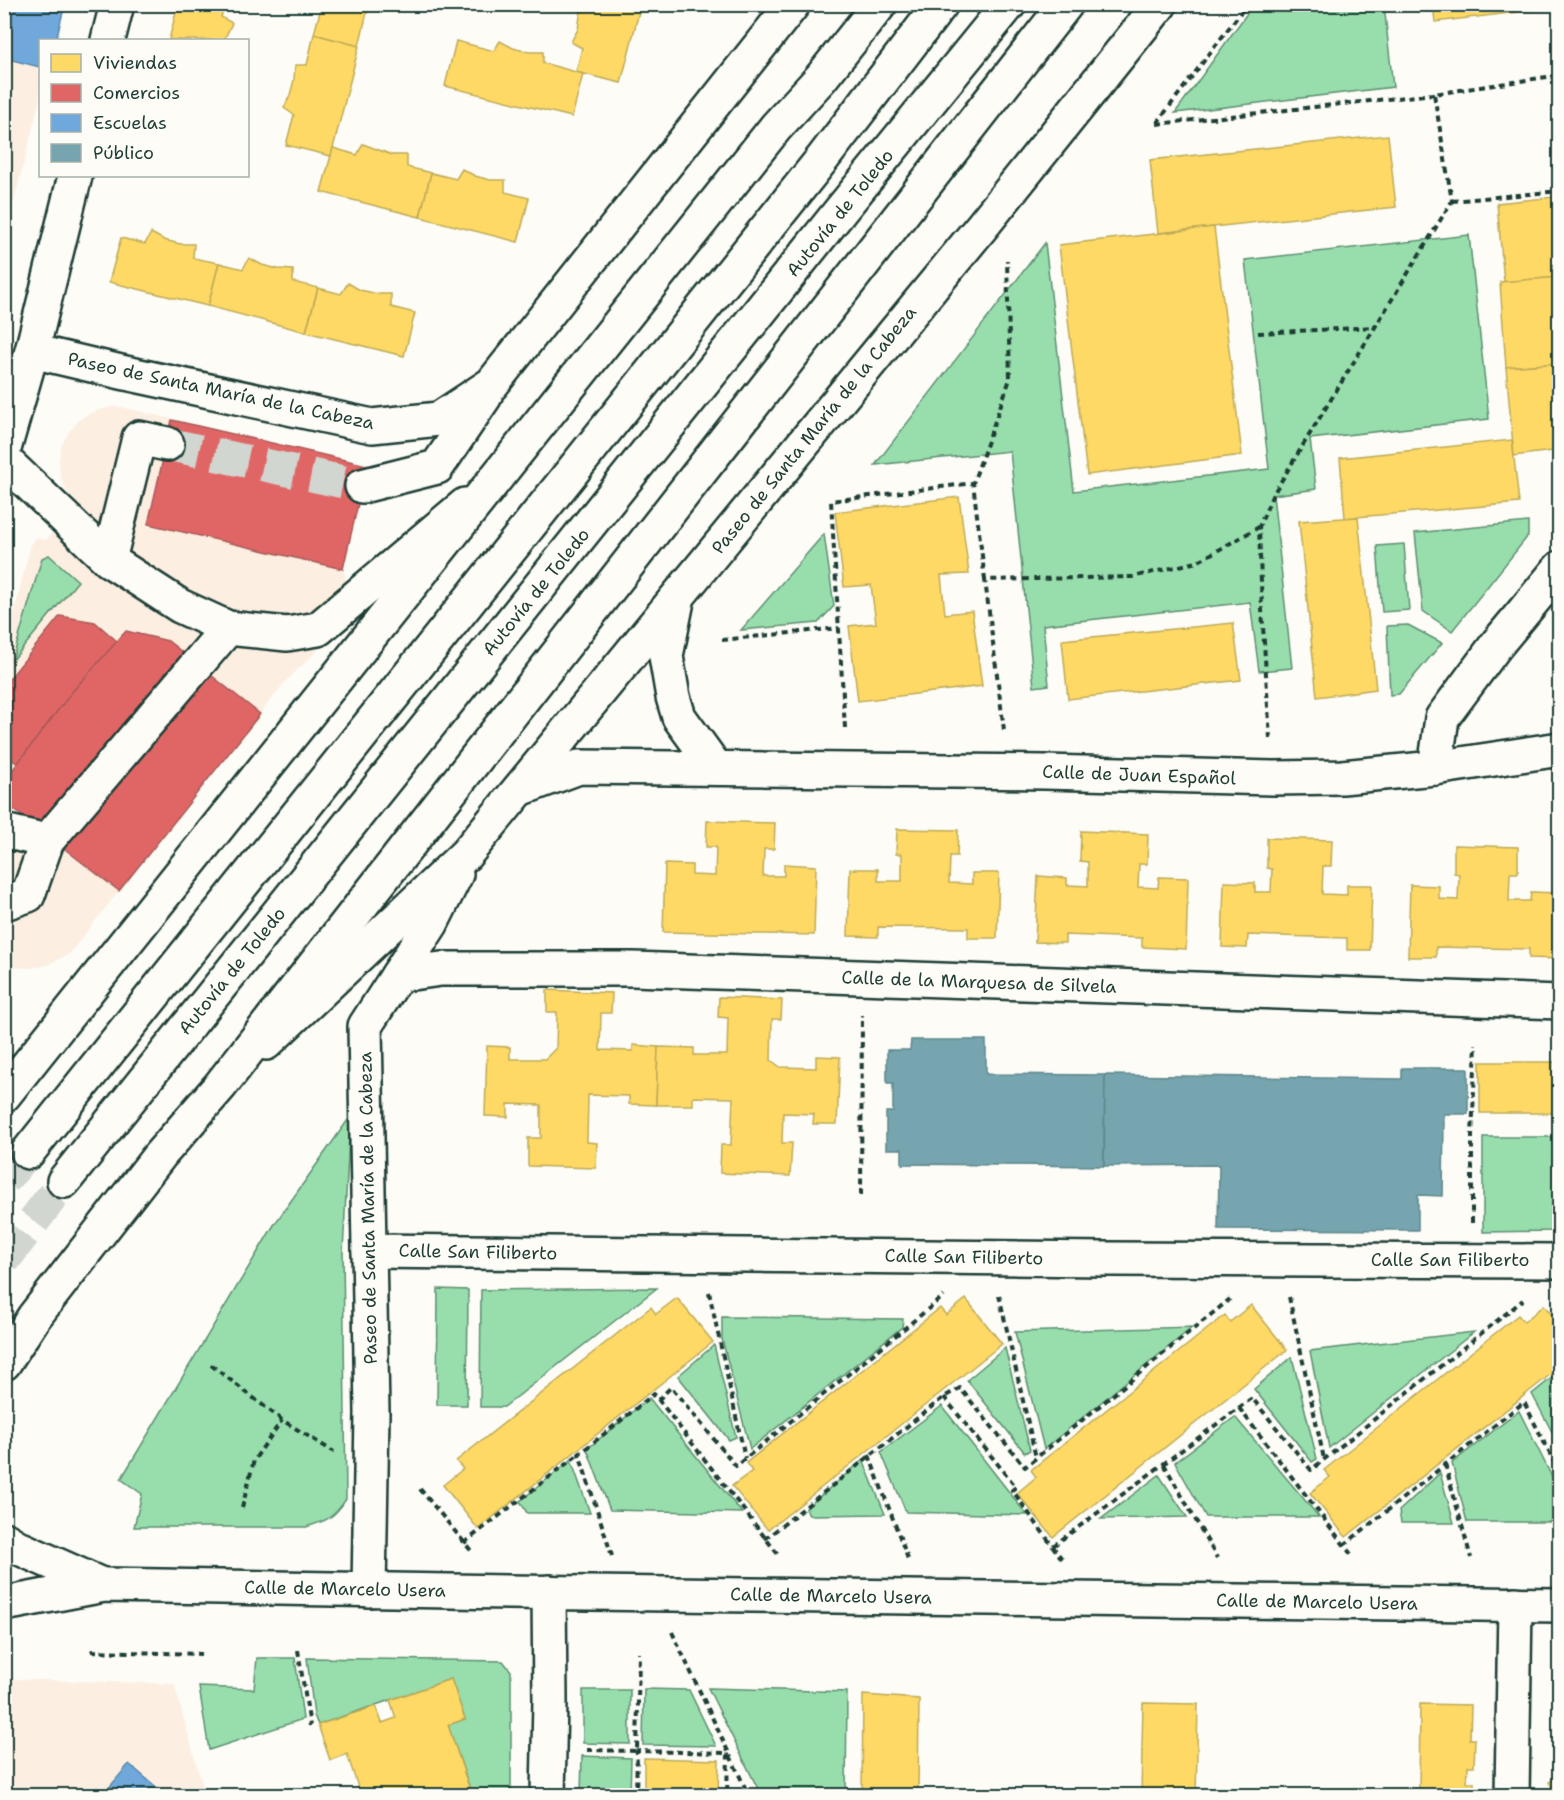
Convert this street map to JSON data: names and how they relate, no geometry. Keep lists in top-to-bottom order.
{
  "streets": {
    "main road": [
      "Autovía de Toledo",
      "Paseo de Santa María de la Cabeza",
      "Calle de Juan Español",
      "Calle de la Marquesa de Silvela",
      "Calle San Filiberto",
      "Calle de Marcelo Usera"
    ]
  },
  "crossings": [
    ["Paseo de Santa María de la Cabeza", "Calle de Juan Español"],
    ["Paseo de Santa María de la Cabeza", "Calle de la Marquesa de Silvela"],
    ["Paseo de Santa María de la Cabeza", "Calle San Filiberto"],
    ["Paseo de Santa María de la Cabeza", "Calle de Marcelo Usera"]
  ],
  "legend": [
    "Viviendas",
    "Comercios",
    "Escuelas",
    "Público"
  ]
}
